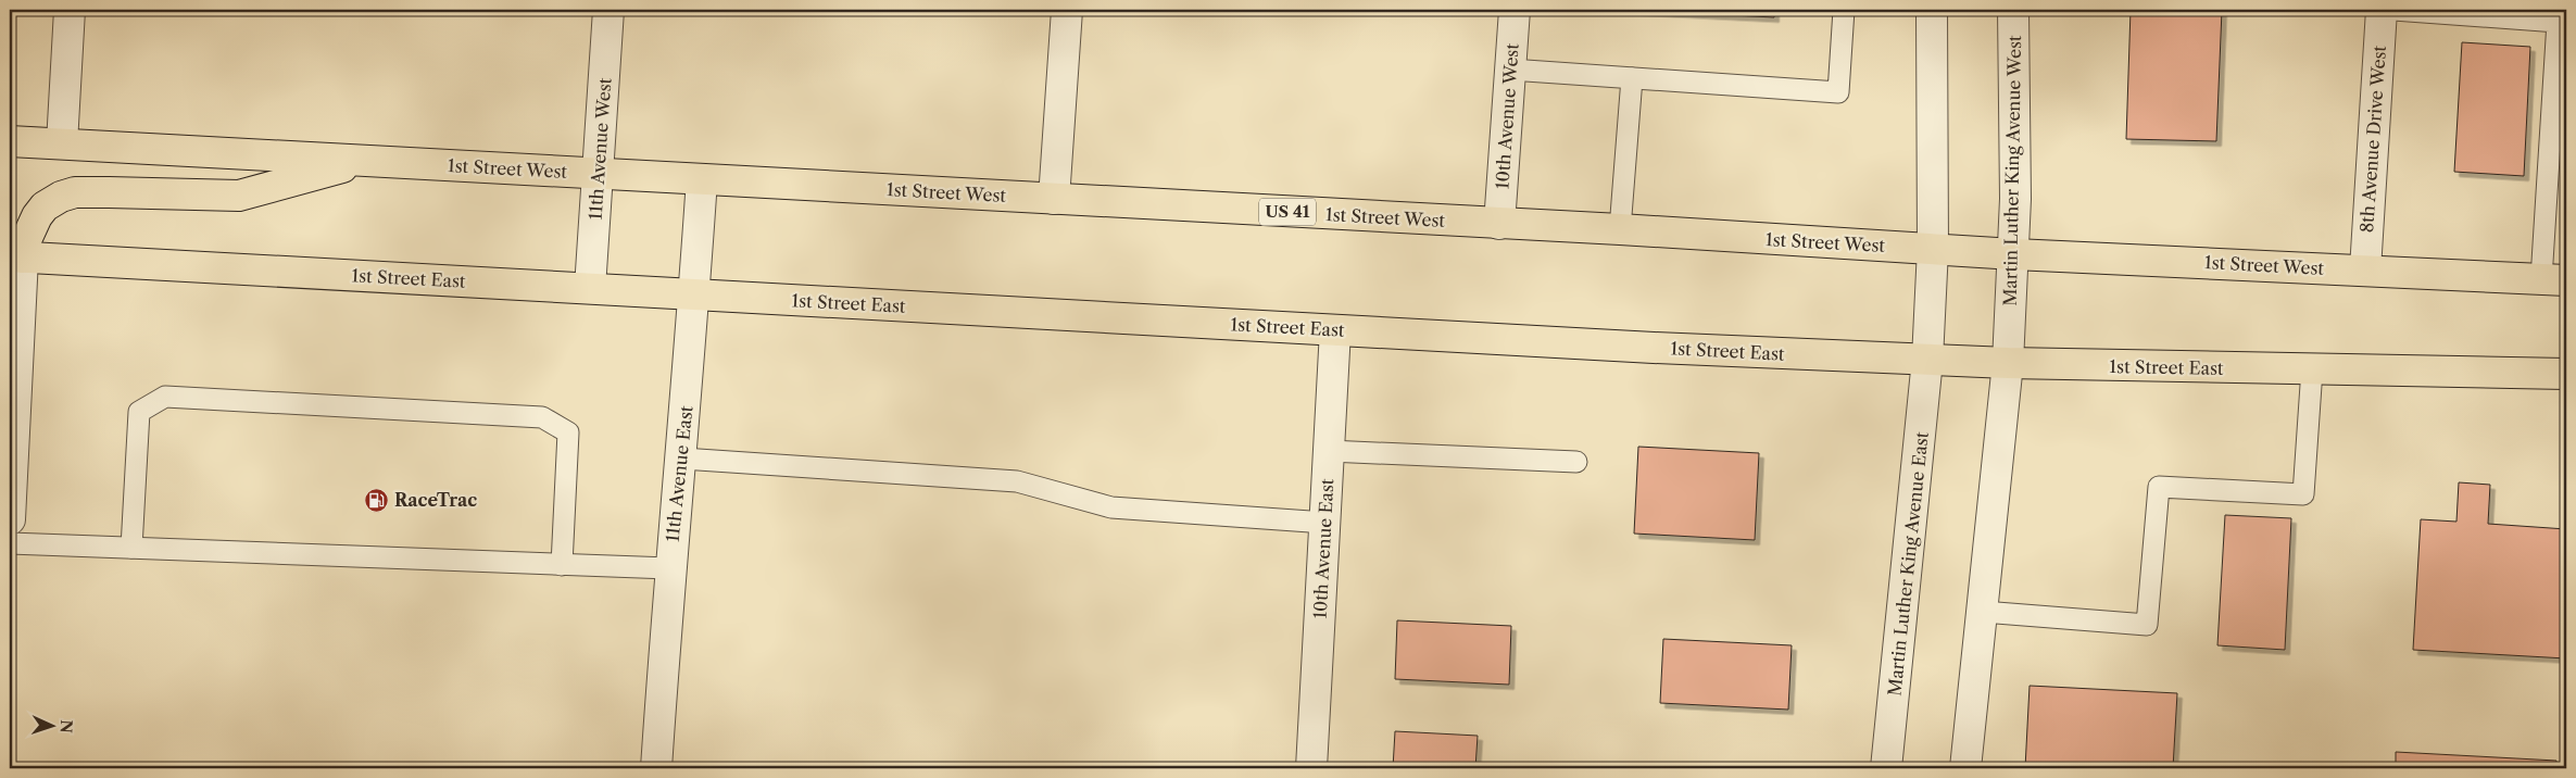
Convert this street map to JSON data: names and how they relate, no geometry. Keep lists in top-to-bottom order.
{
  "streets": {
    "main road": ["1st Street West", "US 41", "1st Street East"],
    "street": [
      "10th Avenue West",
      "8th Avenue Drive West",
      "11th Avenue West",
      "Martin Luther King Avenue West",
      "11th Avenue East",
      "10th Avenue East",
      "Martin Luther King Avenue East"
    ]
  },
  "crossings": [
    ["10th Avenue West", "1st Street West"],
    ["8th Avenue Drive West", "1st Street West"],
    ["11th Avenue West", "1st Street West"],
    ["11th Avenue West", "1st Street East"],
    ["1st Street West", "Martin Luther King Avenue West"],
    ["1st Street West", "11th Avenue East"],
    ["Martin Luther King Avenue West", "1st Street East"],
    ["1st Street East", "11th Avenue East"],
    ["1st Street East", "10th Avenue East"],
    ["1st Street East", "Martin Luther King Avenue East"]
  ],
  "places": {
    "fuel station": ["RaceTrac"]
  },
  "north": "right"
}
